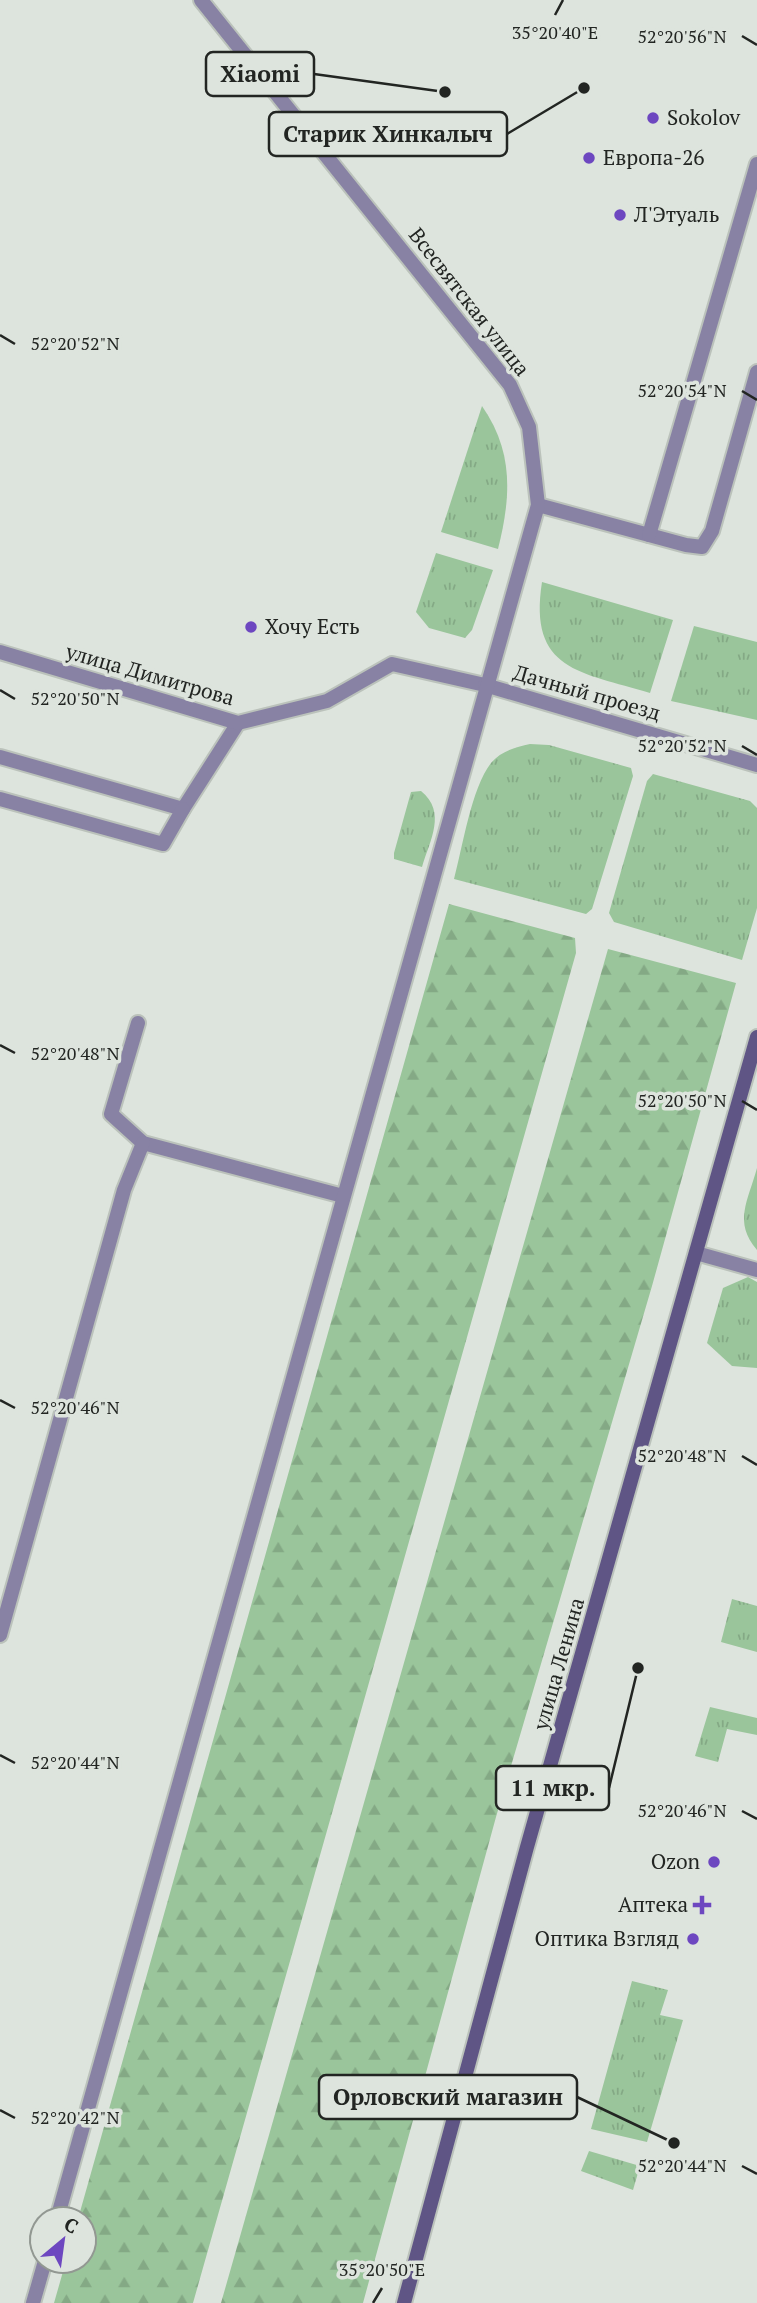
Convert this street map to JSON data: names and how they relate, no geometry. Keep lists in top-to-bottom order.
{
  "streets": {
    "main road": ["улица Ленина"],
    "street": ["Всесвятская улица", "улица Димитрова", "Дачный проезд"]
  },
  "crossings": [
    ["Всесвятская улица", "улица Димитрова"],
    ["Всесвятская улица", "Дачный проезд"],
    ["улица Димитрова", "Дачный проезд"]
  ],
  "places": {
    "other": [
      "Старик Хинкалыч",
      "Xiaomi",
      "Sokolov",
      "Европа-26",
      "Л'Этуаль",
      "Хочу Есть",
      "11 мкр.",
      "Ozon",
      "Оптика Взгляд",
      "Орловский магазин"
    ],
    "health": ["Аптека"]
  },
  "north": "top right",
  "coordinates": [
    "35°20'40\"E",
    "52°20'56\"N",
    "52°20'52\"N",
    "52°20'54\"N",
    "52°20'50\"N",
    "52°20'48\"N",
    "52°20'46\"N",
    "52°20'44\"N",
    "52°20'42\"N",
    "35°20'50\"E"
  ]
}
